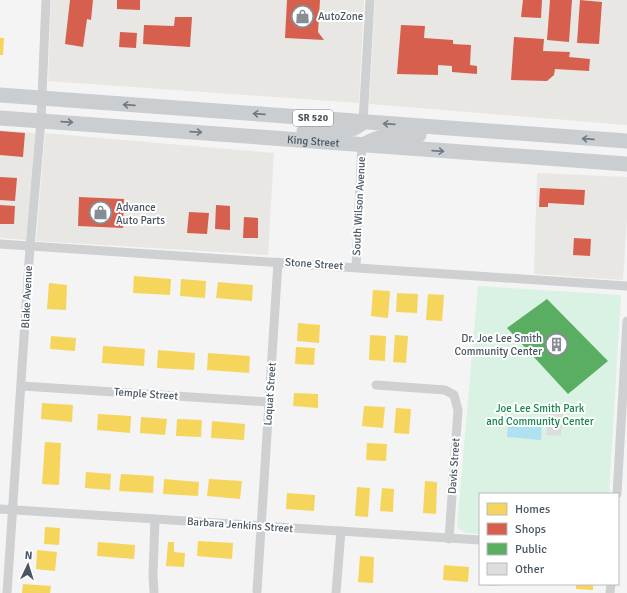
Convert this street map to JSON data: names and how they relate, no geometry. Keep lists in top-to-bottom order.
{
  "streets": {
    "main road": ["SR 520", "King Street"],
    "street": [
      "South Wilson Avenue",
      "Stone Street",
      "Blake Avenue",
      "Temple Street",
      "Loquat Street",
      "Davis Street",
      "Barbara Jenkins Street"
    ]
  },
  "crossings": [
    ["King Street", "South Wilson Avenue"],
    ["King Street", "Blake Avenue"],
    ["South Wilson Avenue", "Stone Street"],
    ["Stone Street", "Blake Avenue"],
    ["Stone Street", "Loquat Street"],
    ["Blake Avenue", "Temple Street"],
    ["Blake Avenue", "Barbara Jenkins Street"],
    ["Temple Street", "Loquat Street"],
    ["Loquat Street", "Barbara Jenkins Street"],
    ["Davis Street", "Barbara Jenkins Street"]
  ],
  "parks": ["Joe Lee Smith Park and Community Center"],
  "places": {
    "shop": ["AutoZone", "Advance Auto Parts"],
    "building": ["Dr. Joe Lee Smith Community Center"]
  },
  "legend": [
    "Homes",
    "Shops",
    "Public",
    "Other"
  ],
  "north": "top"
}
